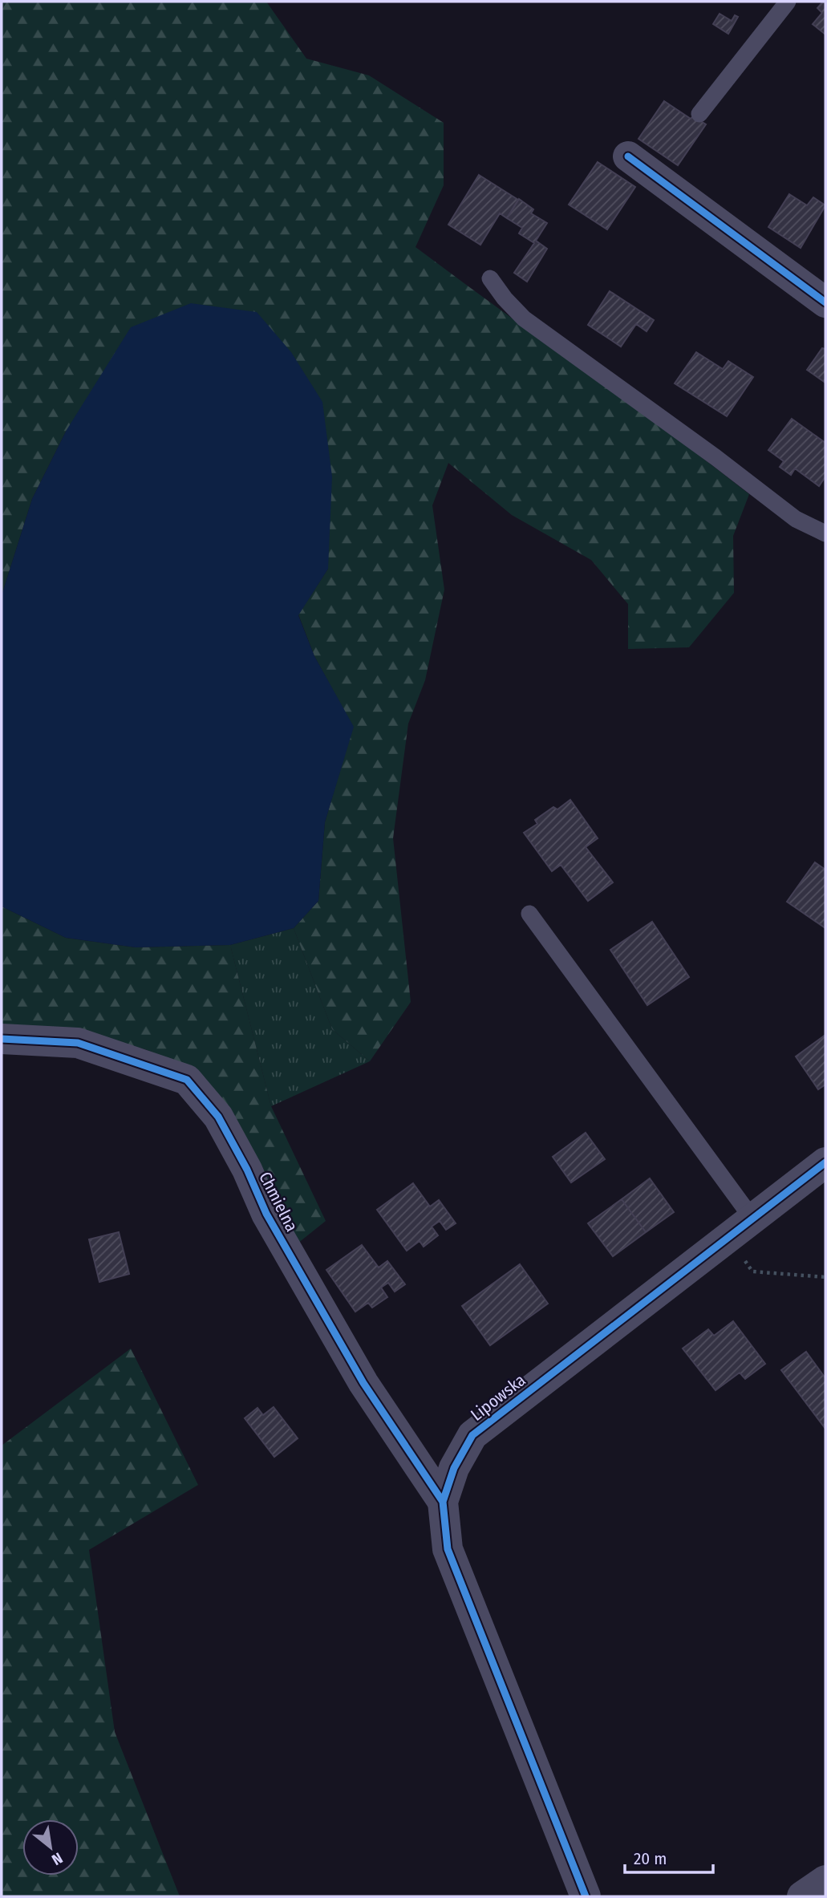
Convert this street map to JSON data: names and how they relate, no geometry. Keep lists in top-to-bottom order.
{
  "streets": {
    "street": ["Chmielna", "Lipowska"]
  },
  "crossings": [
    ["Chmielna", "Lipowska"]
  ],
  "scale_bar": "20 m",
  "north": "bottom right"
}
